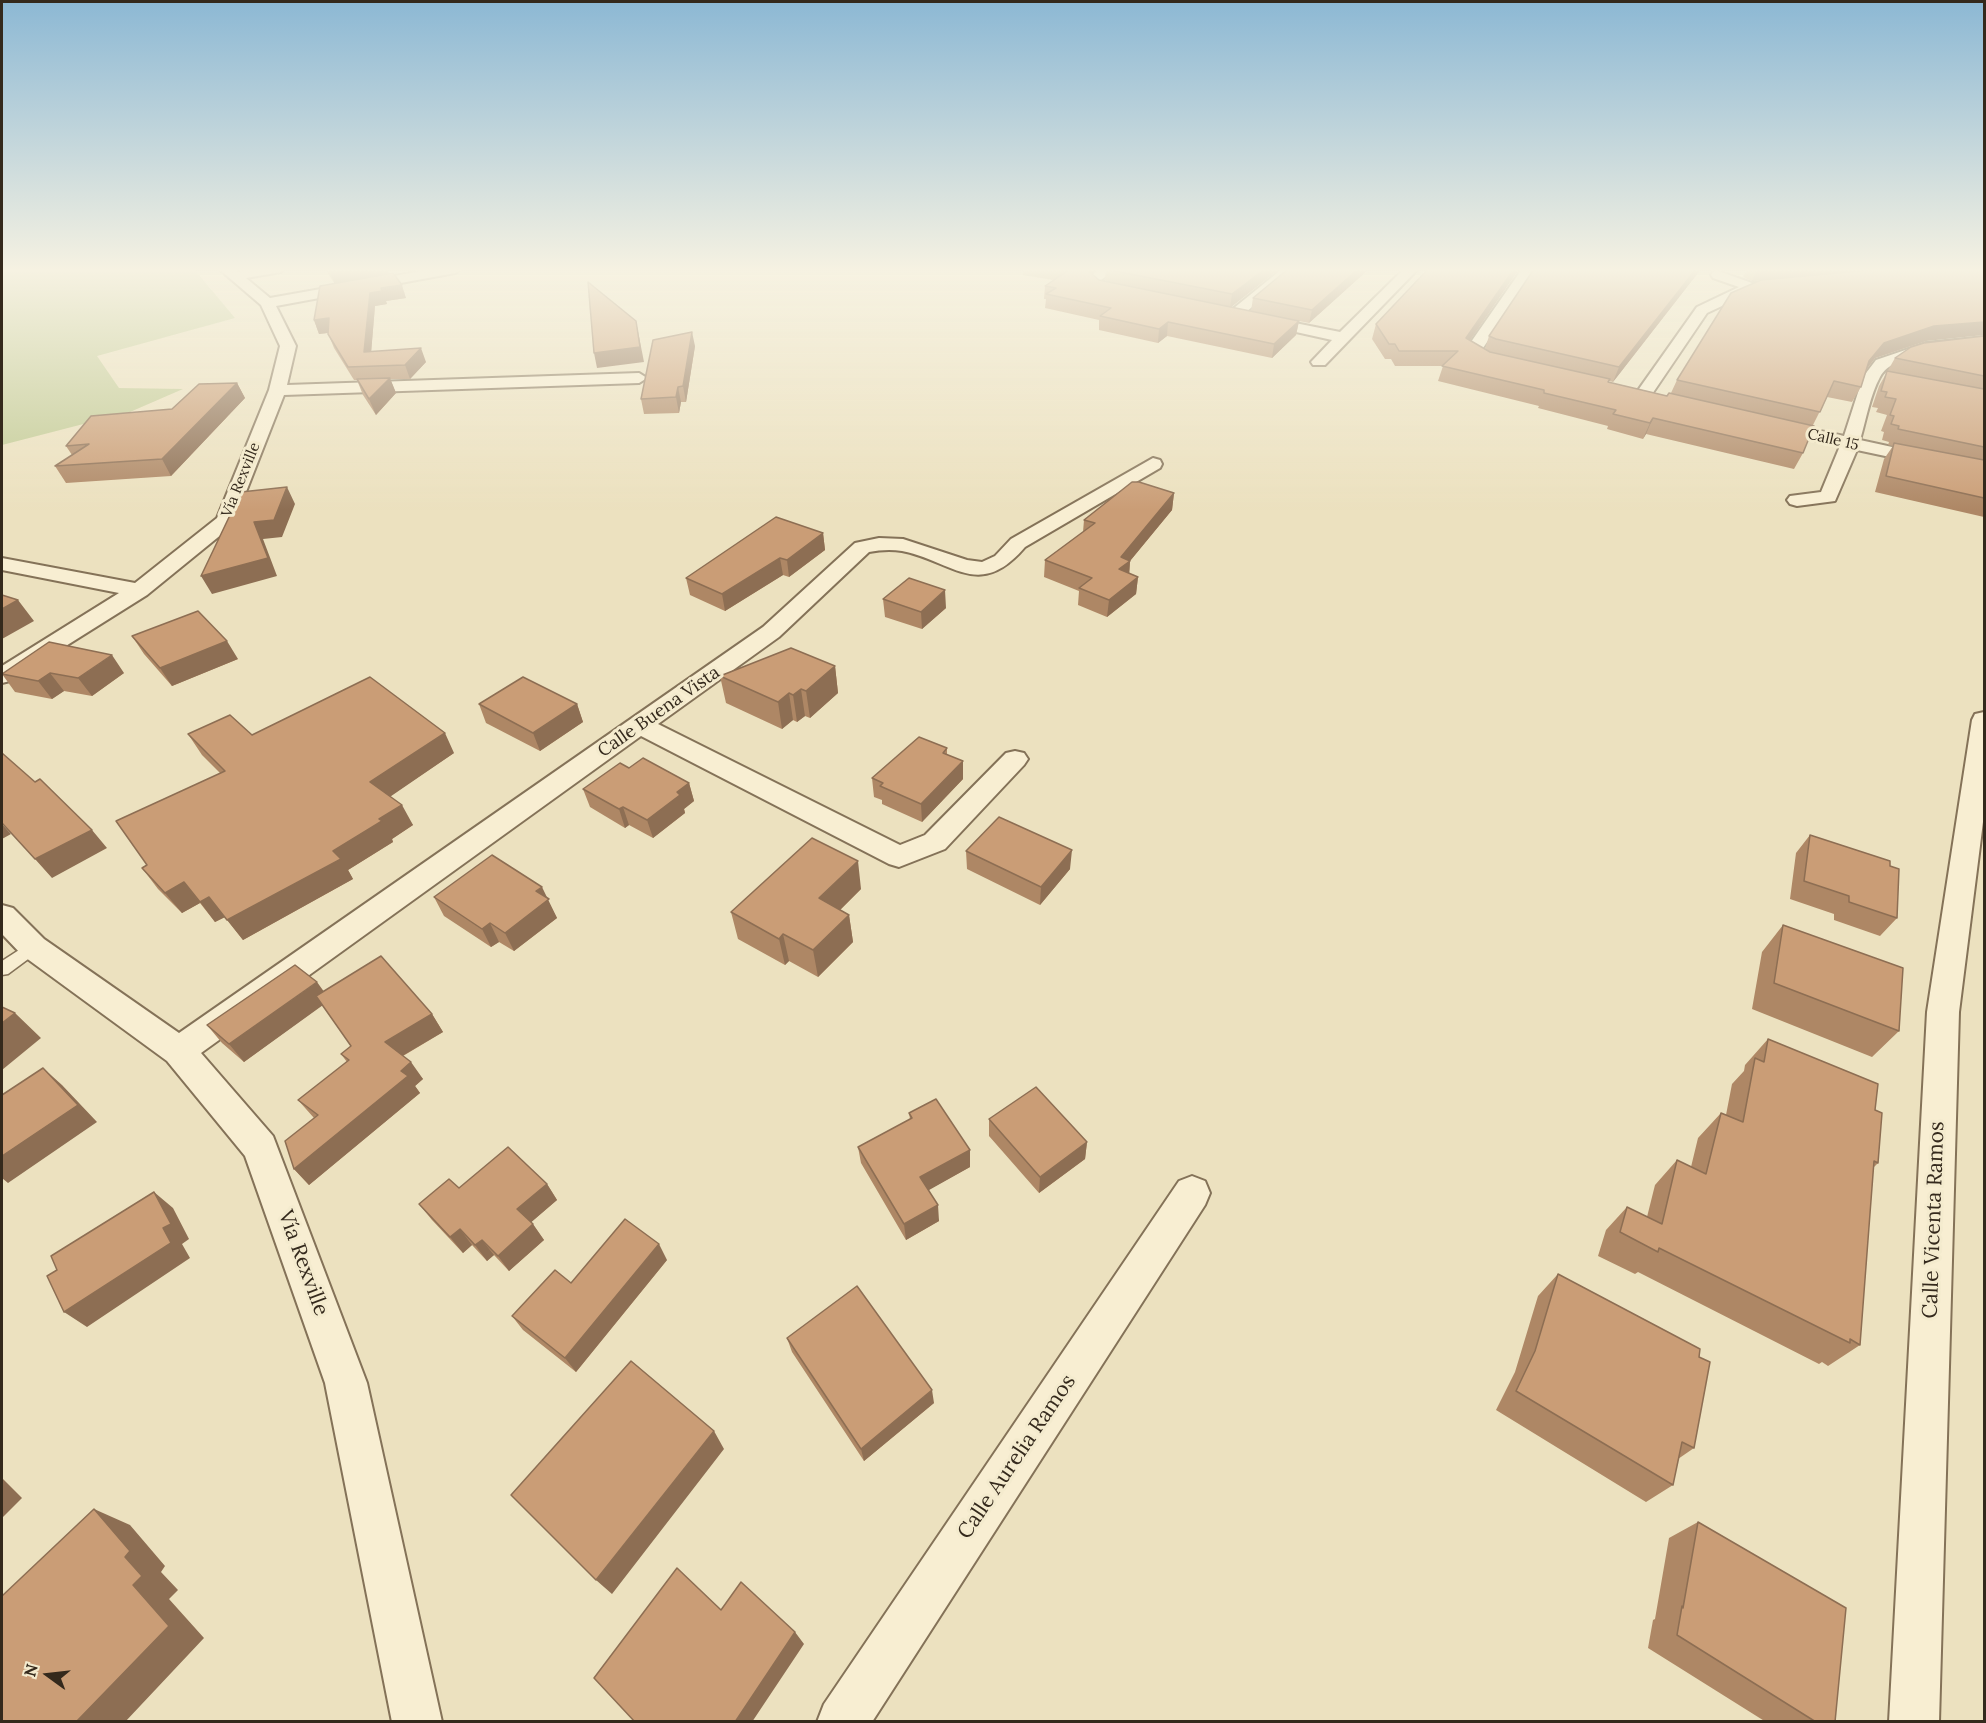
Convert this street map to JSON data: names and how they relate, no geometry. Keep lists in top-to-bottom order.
{
  "streets": {
    "street": [
      "Calle 15",
      "Vía Rexville",
      "Calle Buena Vista",
      "Calle Vicenta Ramos",
      "Calle Aurelia Ramos"
    ]
  },
  "crossings": [
    ["Vía Rexville", "Calle Buena Vista"]
  ],
  "north": "left"
}
